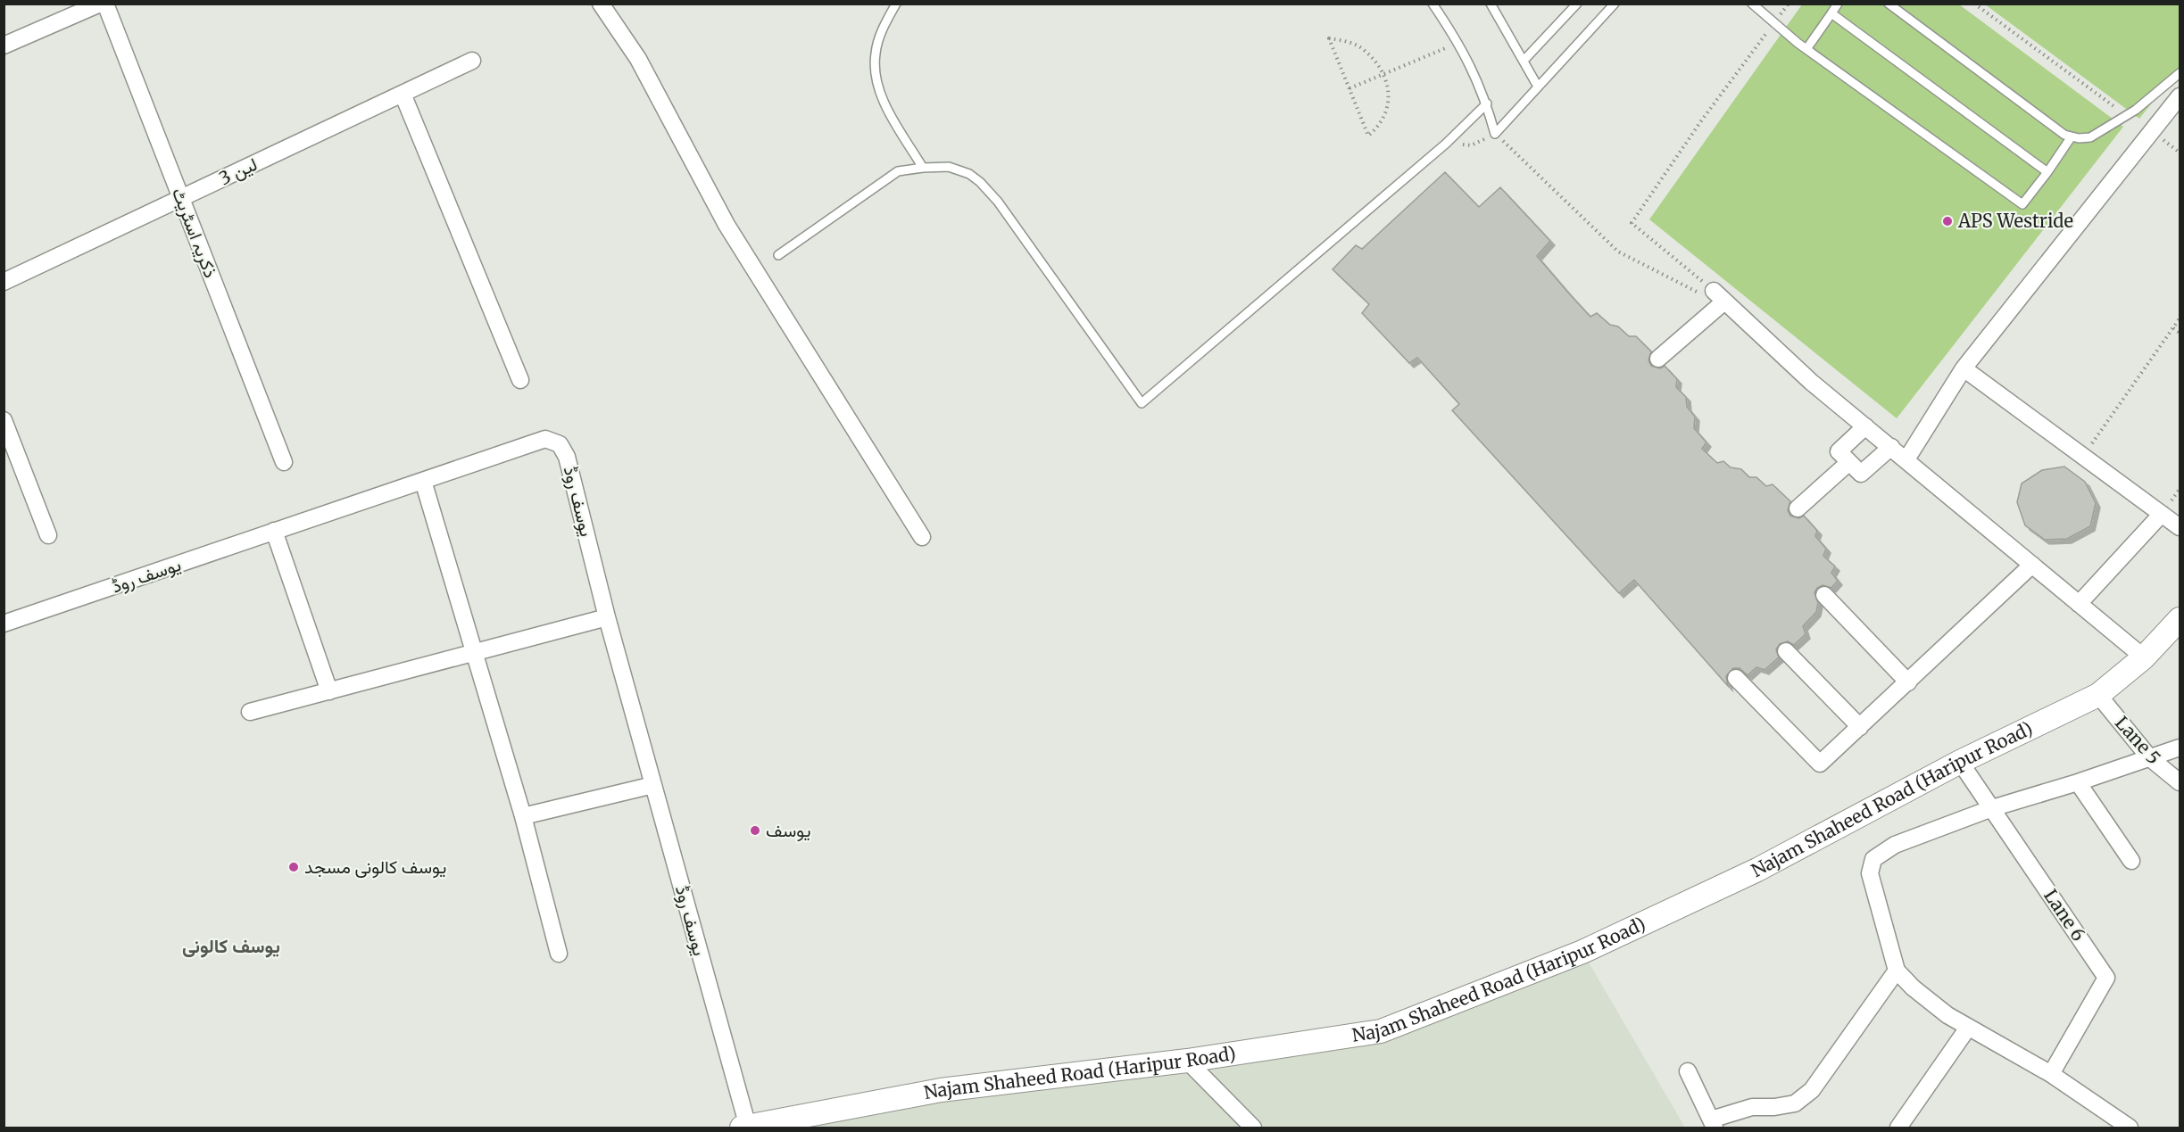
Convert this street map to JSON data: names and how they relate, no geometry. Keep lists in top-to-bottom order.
{
  "streets": {
    "main road": ["Najam Shaheed Road (Haripur Road)"],
    "street": [
      "لین 3",
      "ذکریہ اسٹریٹ",
      "یوسف روڈ",
      "Lane 5",
      "Lane 6"
    ]
  },
  "crossings": [
    ["لین 3", "ذکریہ اسٹریٹ"],
    ["یوسف روڈ", "Najam Shaheed Road (Haripur Road)"],
    ["Lane 5", "Najam Shaheed Road (Haripur Road)"],
    ["Najam Shaheed Road (Haripur Road)", "Lane 6"]
  ],
  "districts": ["یوسف کالونی"],
  "places": ["APS Westride", "یوسف", "یوسف کالونی مسجد"]
}
